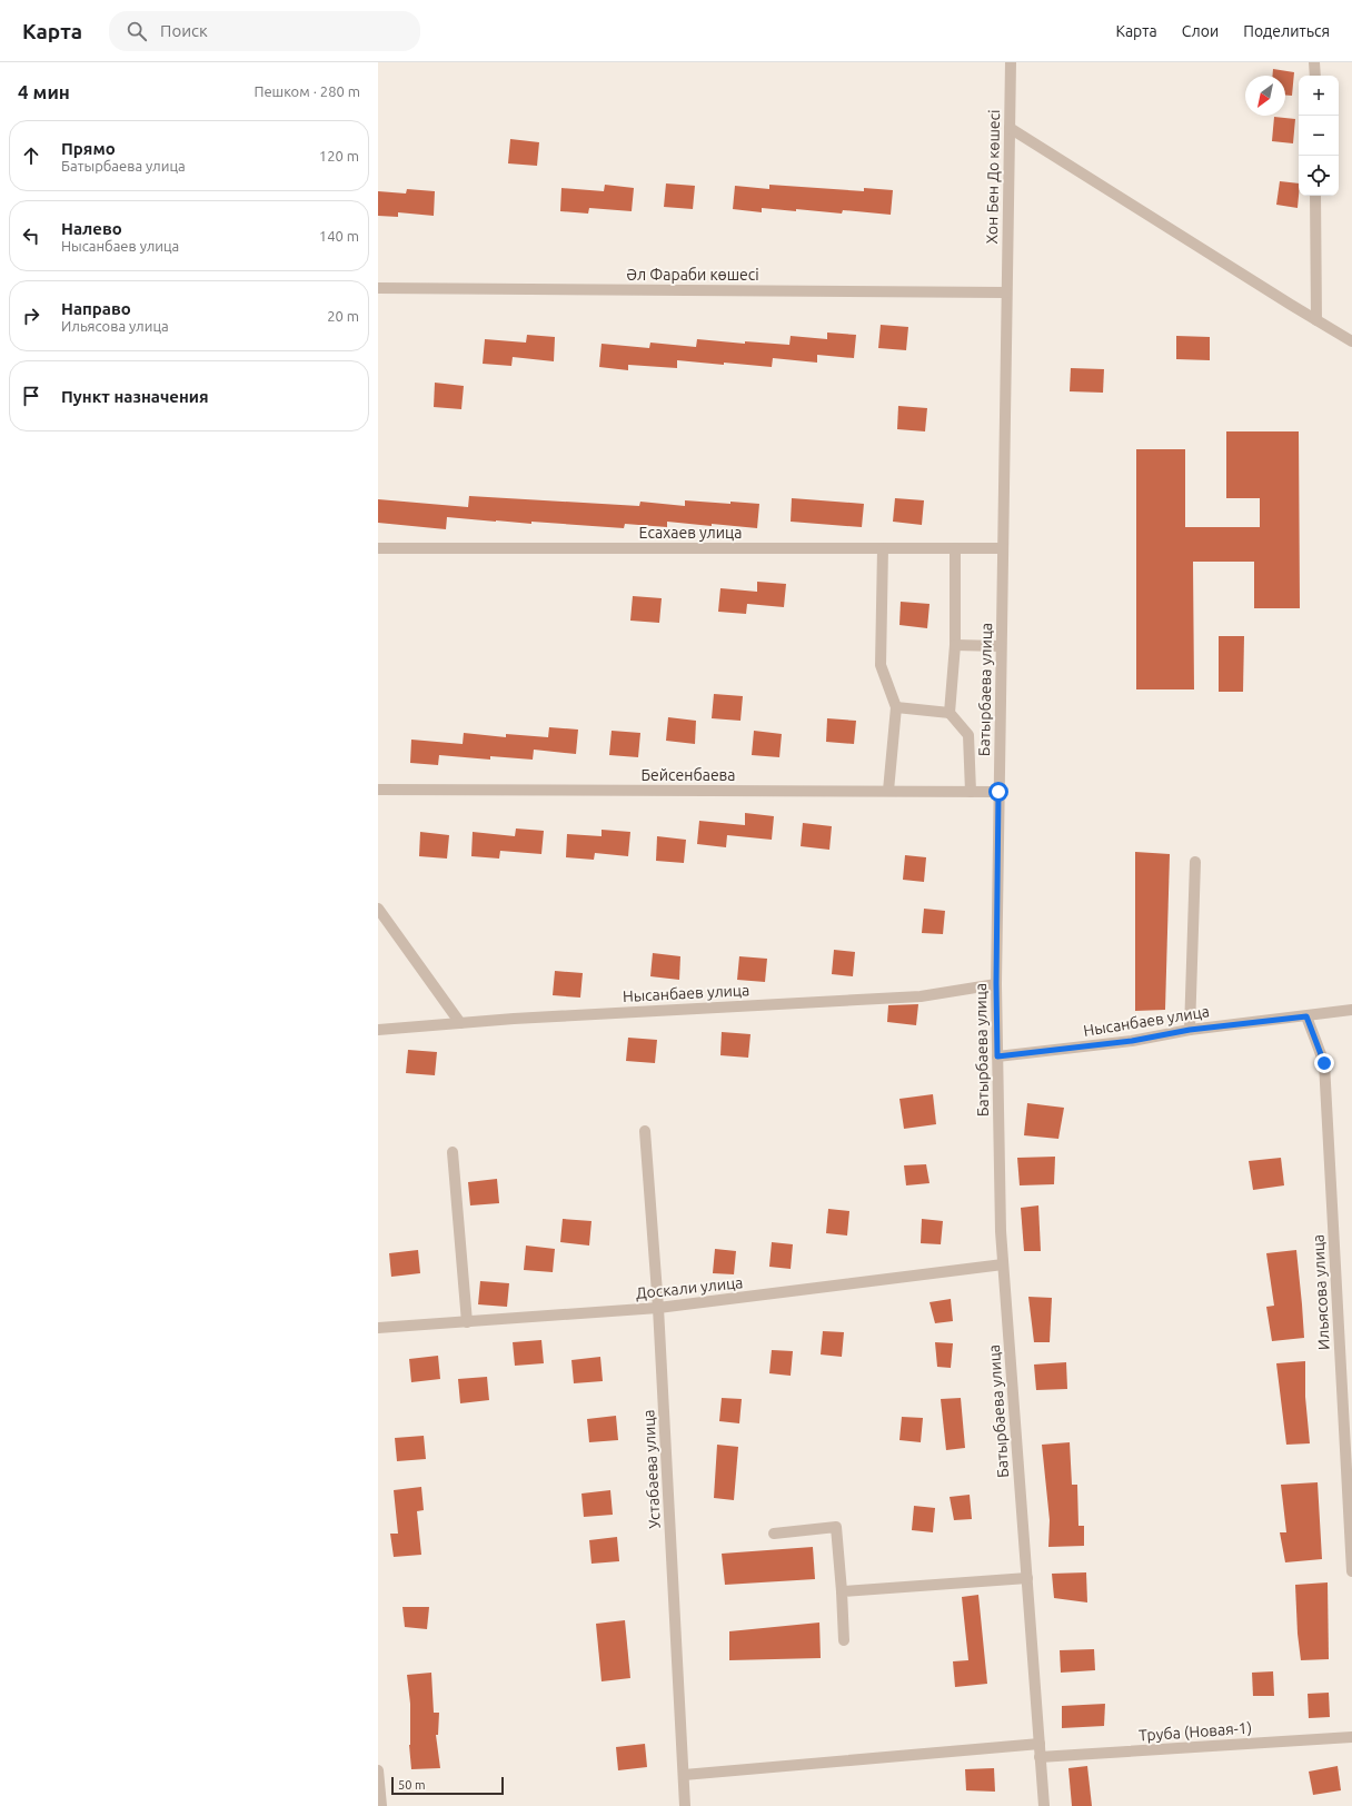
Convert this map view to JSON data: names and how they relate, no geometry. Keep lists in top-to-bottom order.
{
  "streets": {
    "street": [
      "Хон Бен До көшесі",
      "Әл Фараби көшесі",
      "Есахаев улица",
      "Батырбаева улица",
      "Бейсенбаева",
      "Нысанбаев улица",
      "Доскали улица",
      "Ильясова улица",
      "Устабаева улица",
      "Труба (Новая-1)"
    ]
  },
  "crossings": [
    ["Хон Бен До көшесі", "Әл Фараби көшесі"],
    ["Хон Бен До көшесі", "Батырбаева улица"],
    ["Әл Фараби көшесі", "Батырбаева улица"],
    ["Есахаев улица", "Батырбаева улица"],
    ["Батырбаева улица", "Бейсенбаева"],
    ["Батырбаева улица", "Нысанбаев улица"],
    ["Батырбаева улица", "Доскали улица"],
    ["Батырбаева улица", "Труба (Новая-1)"],
    ["Нысанбаев улица", "Ильясова улица"],
    ["Доскали улица", "Устабаева улица"]
  ],
  "scale_bar": "50 m",
  "north": "bottom left",
  "page": {
    "header": "Карта",
    "search": "Поиск",
    "nav": ["Карта", "Слои", "Поделиться"],
    "heading": ["4 мин", "Пешком · 280 m"],
    "map_buttons": ["+", "−"],
    "list": [
      ["Прямо", "Батырбаева улица", "120 m"],
      ["Налево", "Нысанбаев улица", "140 m"],
      ["Направо", "Ильясова улица", "20 m"],
      "Пункт назначения"
    ],
    "scale": "50 m"
  }
}
